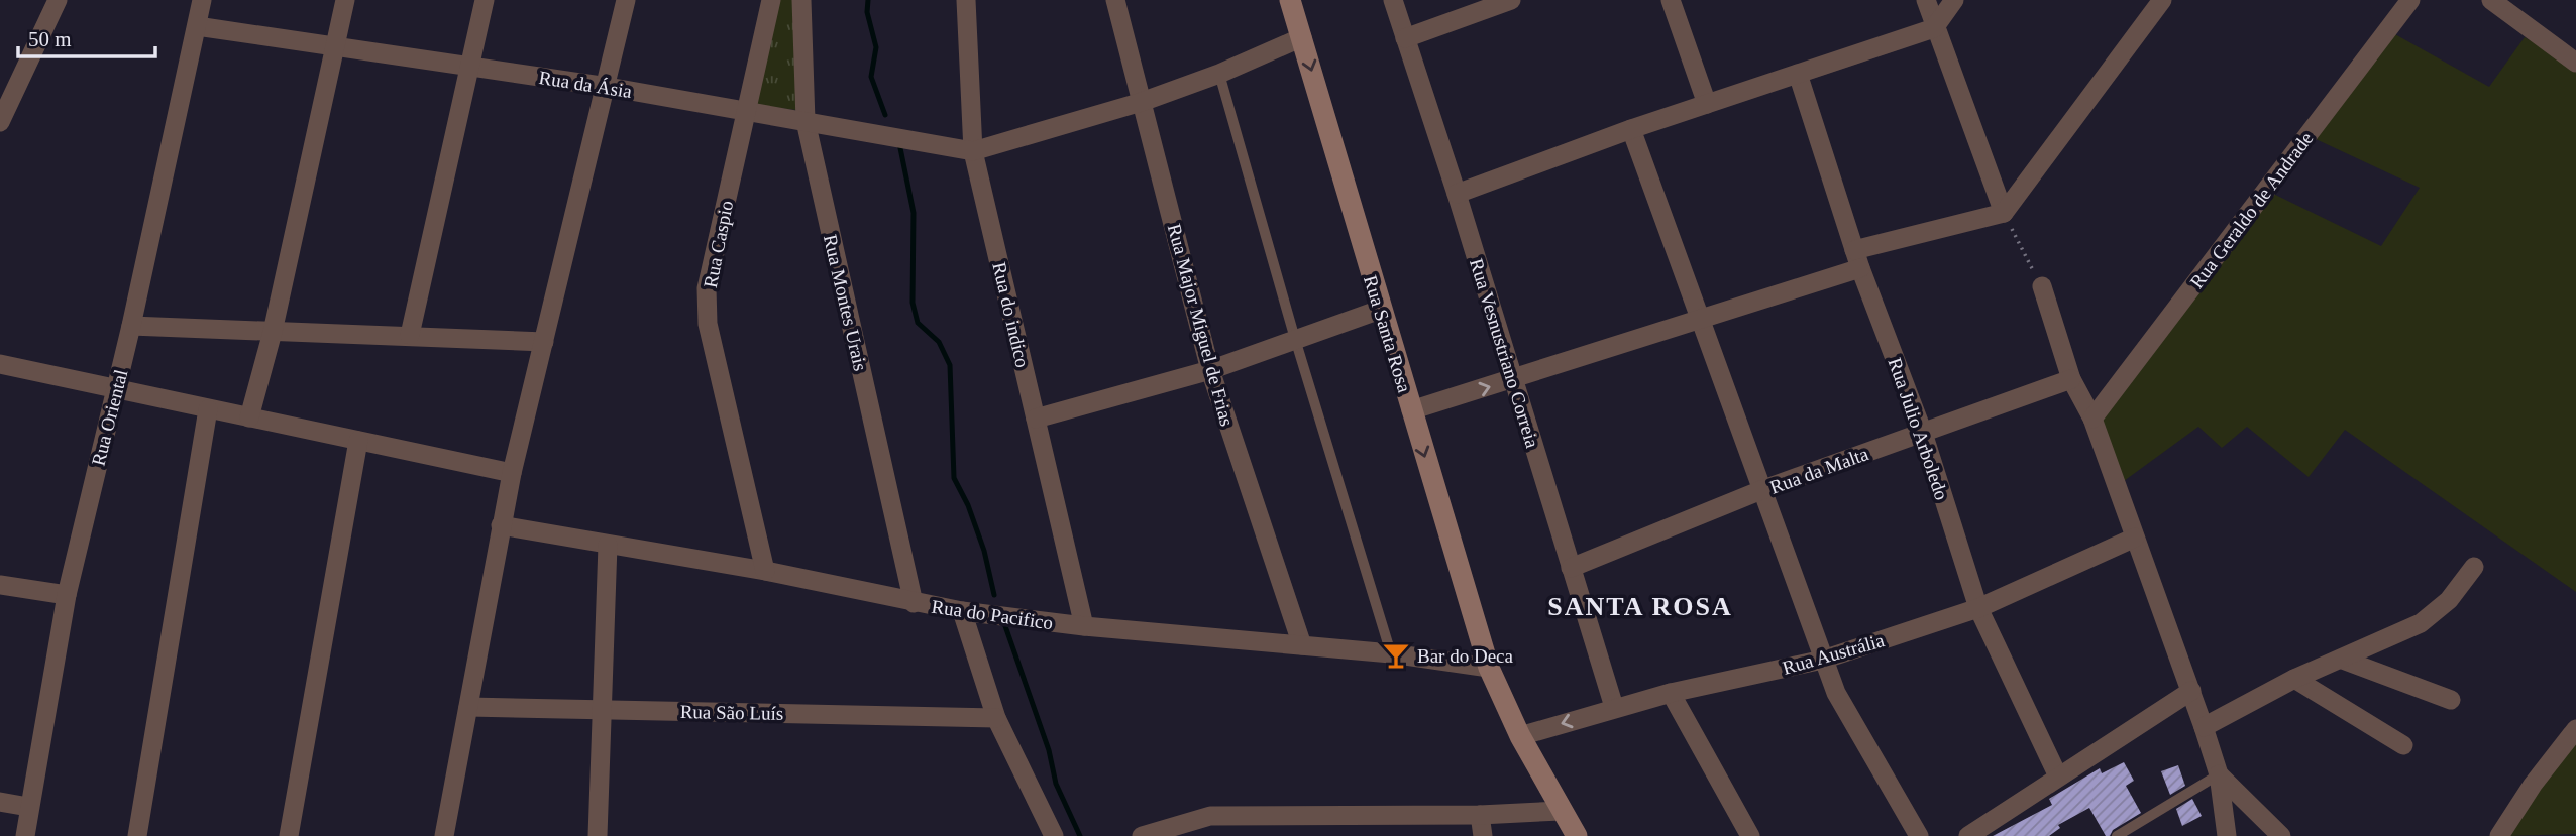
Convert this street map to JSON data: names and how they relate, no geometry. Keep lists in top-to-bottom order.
{
  "streets": {
    "street": [
      "Rua da Ásia",
      "Rua Geraldo de Andrade",
      "Rua Caspio",
      "Rua Montes Urais",
      "Rua do indico",
      "Rua Major Miguel de Frias",
      "Rua Santa Rosa",
      "Rua Vesnustriano Correia",
      "Rua Oriental",
      "Rua Julio Arboledo",
      "Rua da Malta",
      "Rua do Pacifico",
      "Rua Austrália",
      "Rua São Luís"
    ]
  },
  "crossings": [
    ["Rua da Ásia", "Rua Caspio"],
    ["Rua da Ásia", "Rua Montes Urais"],
    ["Rua da Ásia", "Rua do indico"],
    ["Rua da Ásia", "Rua Oriental"],
    ["Rua Caspio", "Rua do Pacifico"],
    ["Rua Montes Urais", "Rua do Pacifico"],
    ["Rua do indico", "Rua do Pacifico"],
    ["Rua Major Miguel de Frias", "Rua do Pacifico"],
    ["Rua Santa Rosa", "Rua do Pacifico"],
    ["Rua Santa Rosa", "Rua Austrália"],
    ["Rua Vesnustriano Correia", "Rua da Malta"],
    ["Rua Vesnustriano Correia", "Rua Austrália"],
    ["Rua Julio Arboledo", "Rua da Malta"],
    ["Rua Julio Arboledo", "Rua Austrália"]
  ],
  "one_way": ["Rua Santa Rosa"],
  "districts": ["SANTA ROSA"],
  "places": {
    "bar": ["Bar do Deca"]
  },
  "scale_bar": "50 m"
}
